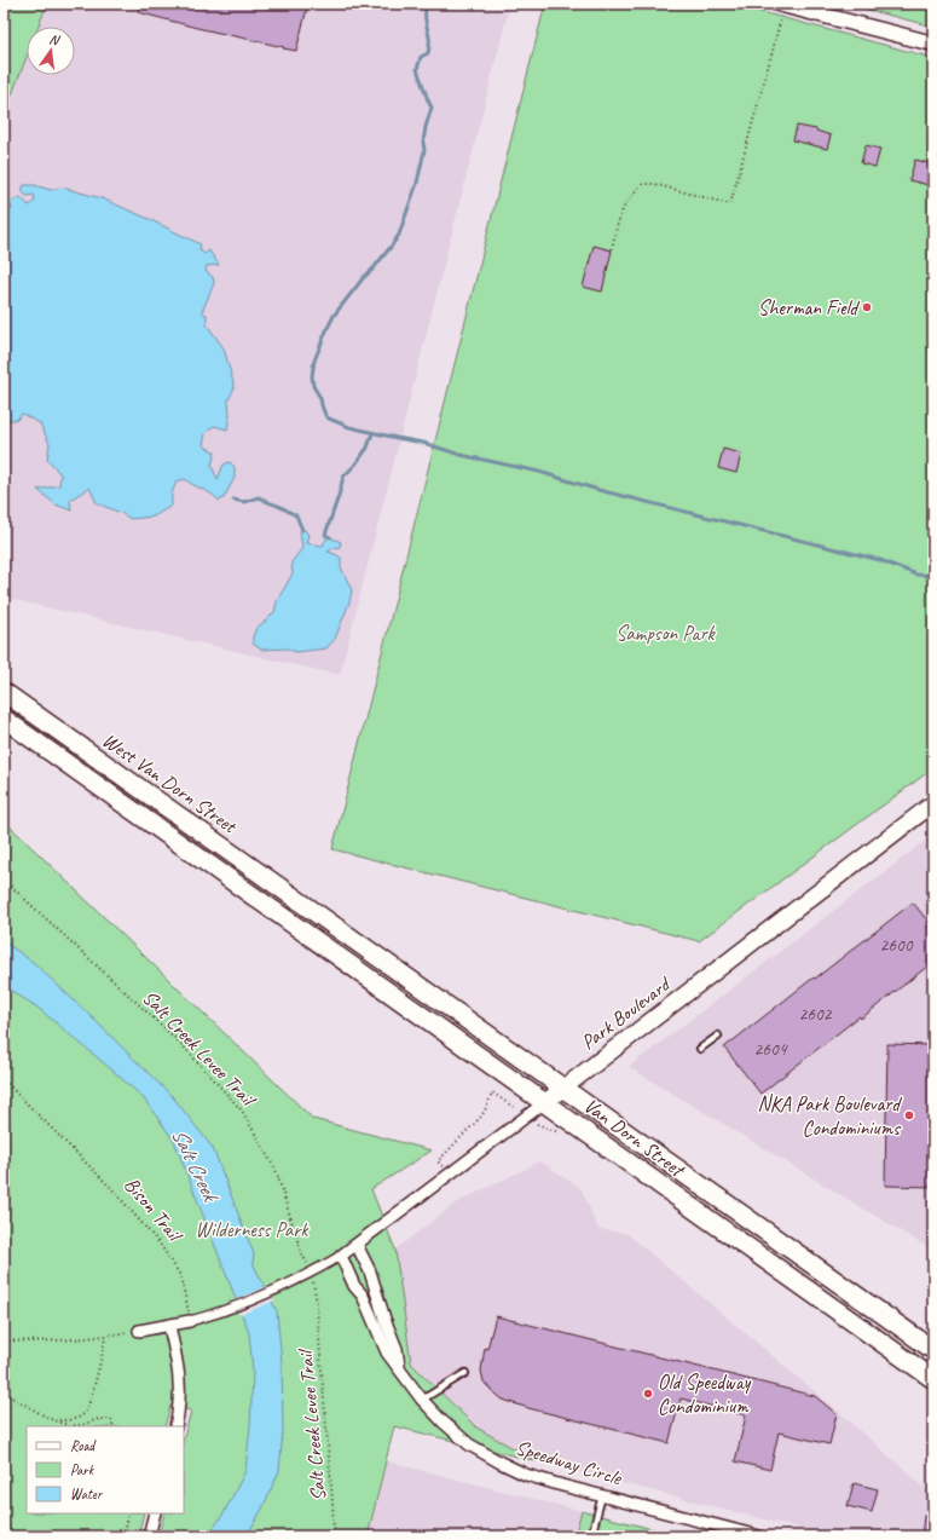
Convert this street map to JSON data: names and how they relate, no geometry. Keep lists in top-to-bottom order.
{
  "streets": {
    "main road": ["West Van Dorn Street", "Park Boulevard", "Van Dorn Street"],
    "street": ["Speedway Circle"],
    "path": ["Salt Creek Levee Trail", "Bison Trail"]
  },
  "crossings": [
    ["West Van Dorn Street", "Van Dorn Street"],
    ["Park Boulevard", "Van Dorn Street"],
    ["Park Boulevard", "Speedway Circle"]
  ],
  "water": ["Salt Creek"],
  "parks": ["Sampson Park", "Wilderness Park"],
  "places": ["Sherman Field", "NKA Park Boulevard Condominiums", "Old Speedway Condominium"],
  "house_numbers": ["2600", "2602", "2604"],
  "legend": ["Road", "Park", "Water"],
  "north": "top"
}
